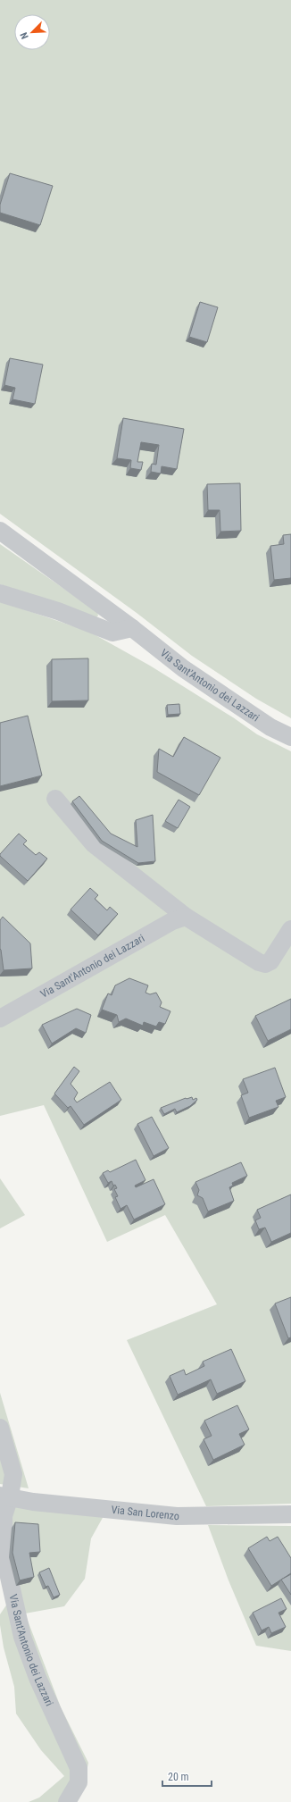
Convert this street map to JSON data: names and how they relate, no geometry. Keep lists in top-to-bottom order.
{
  "streets": {
    "street": ["Via Sant'Antonio dei Lazzari", "Via San Lorenzo"]
  },
  "crossings": [
    ["Via Sant'Antonio dei Lazzari", "Via San Lorenzo"]
  ],
  "scale_bar": "20 m",
  "north": "bottom left"
}
